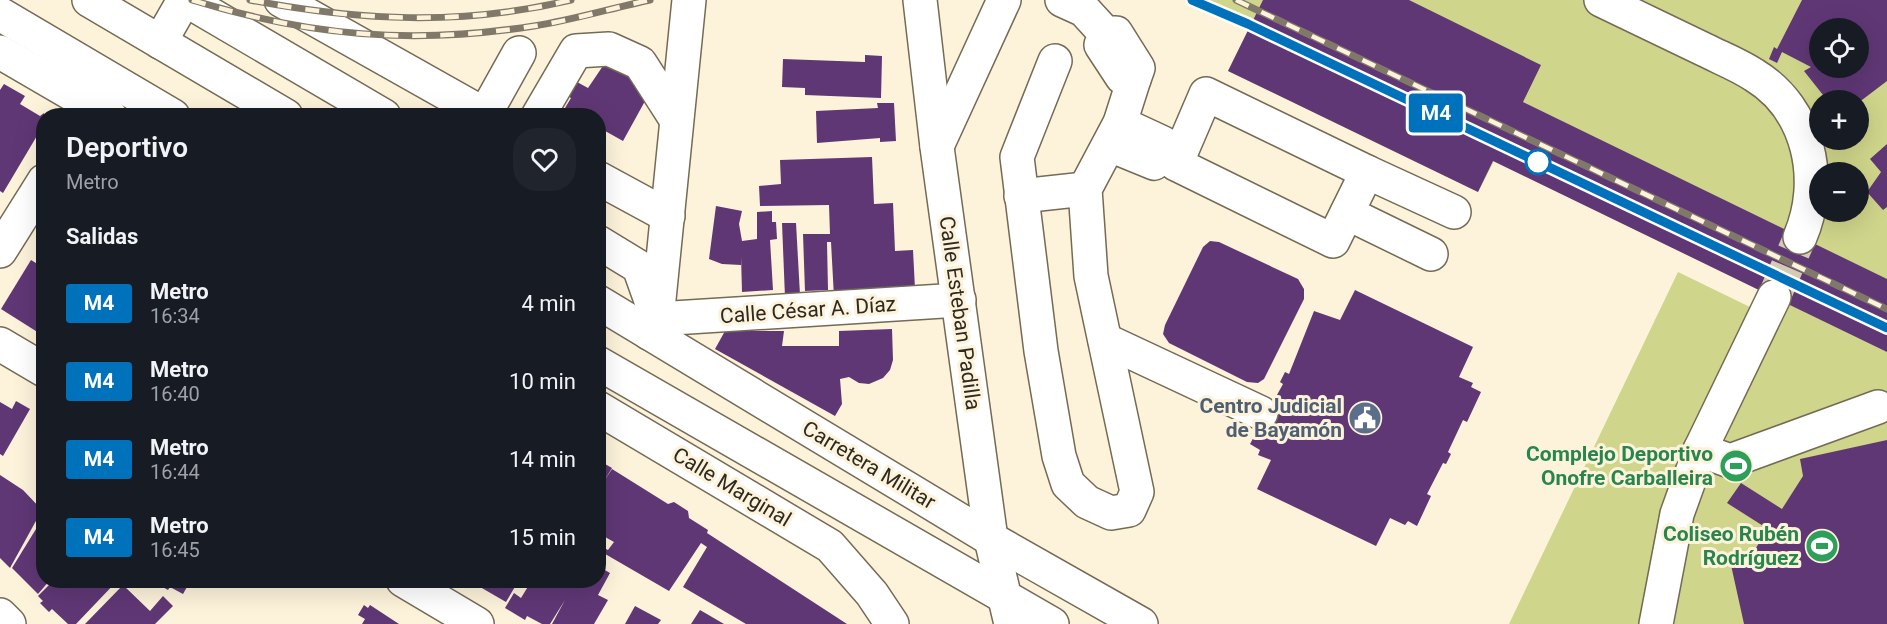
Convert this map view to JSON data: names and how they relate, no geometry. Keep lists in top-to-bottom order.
{
  "streets": {
    "street": [
      "Calle César A. Díaz",
      "Calle Esteban Padilla",
      "Carretera Militar",
      "Calle Marginal"
    ]
  },
  "crossings": [
    ["Calle César A. Díaz", "Calle Esteban Padilla"],
    ["Calle César A. Díaz", "Carretera Militar"],
    ["Calle Esteban Padilla", "Carretera Militar"]
  ],
  "places": {
    "public building": ["Centro Judicial de Bayamón"],
    "sports": ["Complejo Deportivo Onofre Carballeira", "Coliseo Rubén Rodríguez"]
  },
  "lines": ["metro line M4"],
  "page": {
    "on_map": "M4",
    "map_buttons": ["+", "−"],
    "heading": [
      ["Deportivo", "Metro"],
      "Salidas"
    ],
    "list": [
      {
        "mark": "M4",
        "name": "Metro",
        "note": "16:34",
        "value": "4 min"
      },
      {
        "mark": "M4",
        "name": "Metro",
        "note": "16:40",
        "value": "10 min"
      },
      {
        "mark": "M4",
        "name": "Metro",
        "note": "16:44",
        "value": "14 min"
      },
      {
        "mark": "M4",
        "name": "Metro",
        "note": "16:45",
        "value": "15 min"
      }
    ]
  }
}
